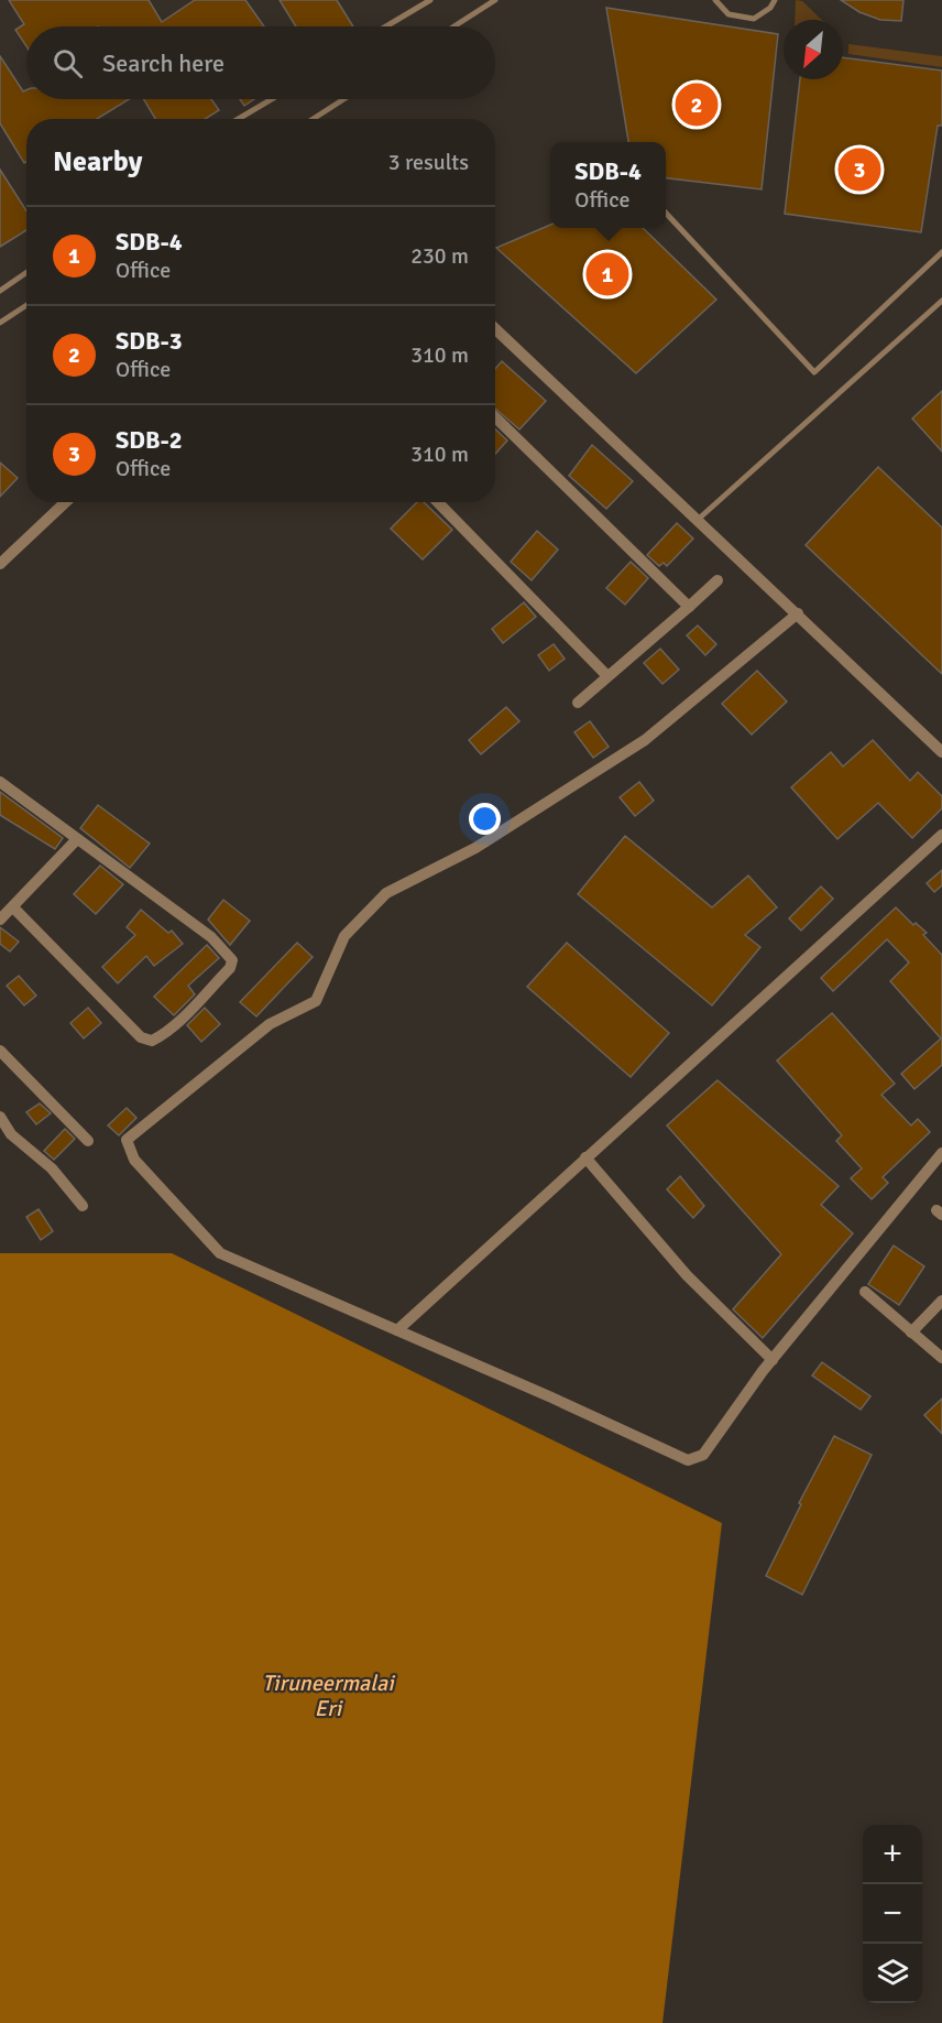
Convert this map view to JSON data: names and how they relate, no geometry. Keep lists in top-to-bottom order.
{
  "water": ["Tiruneermalai Eri"],
  "north": "bottom left",
  "page": {
    "search": "Search here",
    "pins": ["2", "3", "1"],
    "heading": ["Nearby", "3 results"],
    "popup": ["SDB-4", "Office"],
    "list": [
      {
        "mark": "1",
        "name": "SDB-4",
        "note": "Office",
        "value": "230 m"
      },
      {
        "mark": "2",
        "name": "SDB-3",
        "note": "Office",
        "value": "310 m"
      },
      {
        "mark": "3",
        "name": "SDB-2",
        "note": "Office",
        "value": "310 m"
      }
    ],
    "map_buttons": ["+", "−"]
  }
}
